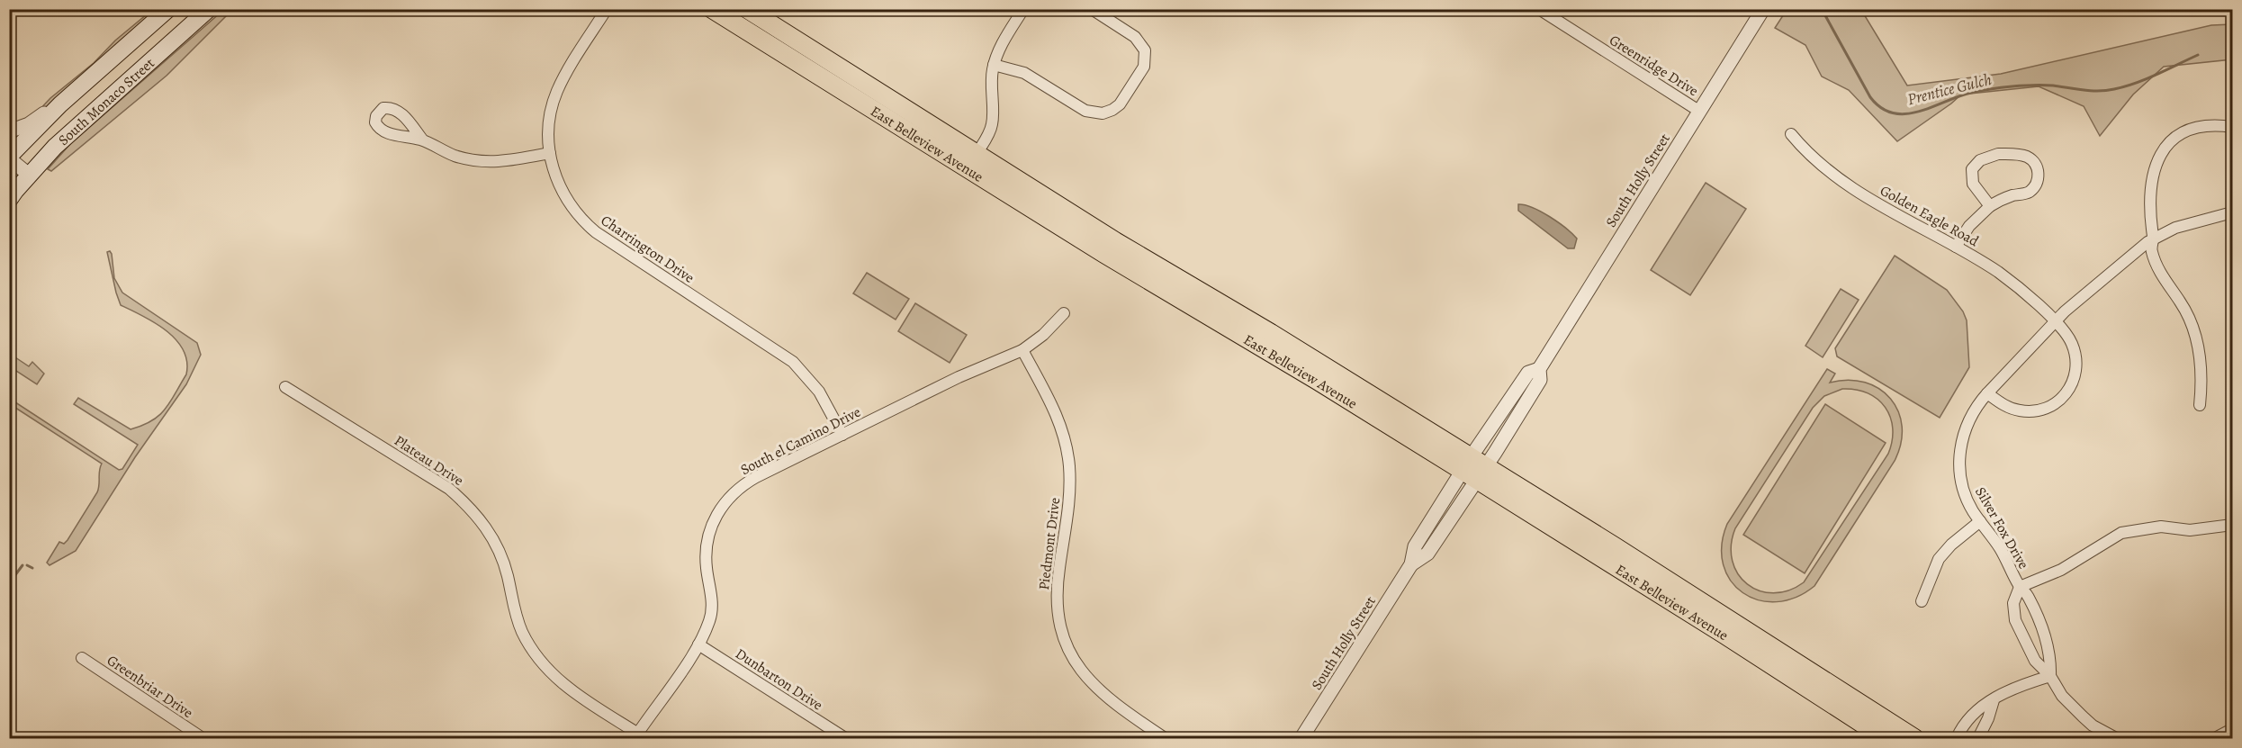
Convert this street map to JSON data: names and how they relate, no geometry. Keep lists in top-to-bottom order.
{
  "streets": {
    "main road": ["South Monaco Street", "East Belleview Avenue"],
    "street": [
      "Greenridge Drive",
      "South Holly Street",
      "Golden Eagle Road",
      "Charrington Drive",
      "South el Camino Drive",
      "Plateau Drive",
      "Silver Fox Drive",
      "Piedmont Drive",
      "Dunbarton Drive",
      "Greenbriar Drive"
    ]
  },
  "crossings": [
    ["Greenridge Drive", "South Holly Street"],
    ["East Belleview Avenue", "South Holly Street"],
    ["Golden Eagle Road", "Silver Fox Drive"],
    ["Charrington Drive", "South el Camino Drive"],
    ["South el Camino Drive", "Plateau Drive"],
    ["South el Camino Drive", "Piedmont Drive"],
    ["South el Camino Drive", "Dunbarton Drive"]
  ],
  "water": ["Prentice Gulch"]
}
